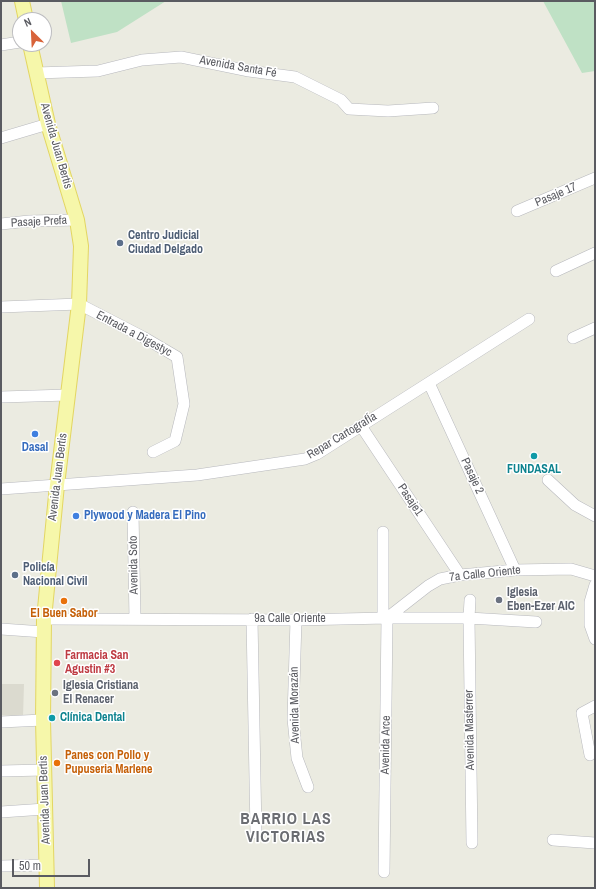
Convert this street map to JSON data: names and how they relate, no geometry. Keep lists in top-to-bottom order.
{
  "streets": {
    "main road": ["Avenida Juan Bertis"],
    "street": [
      "Avenida Santa Fé",
      "Pasaje 17",
      "Pasaje Prefa",
      "Entrada a Digestyc",
      "Repar CartografÍa",
      "Pasaje 2",
      "Pasaje1",
      "Avenida Soto",
      "7a Calle Oriente",
      "9a Calle Oriente",
      "Avenida Morazán",
      "Avenida Masferrer",
      "Avenida Arce"
    ]
  },
  "crossings": [
    ["Avenida Santa Fé", "Avenida Juan Bertis"],
    ["Avenida Juan Bertis", "Pasaje Prefa"],
    ["Avenida Juan Bertis", "Entrada a Digestyc"],
    ["Avenida Juan Bertis", "Repar CartografÍa"],
    ["Avenida Juan Bertis", "9a Calle Oriente"],
    ["Repar CartografÍa", "Pasaje 2"],
    ["Repar CartografÍa", "Pasaje1"],
    ["Pasaje 2", "7a Calle Oriente"],
    ["Pasaje1", "7a Calle Oriente"],
    ["Avenida Soto", "9a Calle Oriente"],
    ["7a Calle Oriente", "9a Calle Oriente"],
    ["7a Calle Oriente", "Avenida Arce"],
    ["9a Calle Oriente", "Avenida Morazán"],
    ["9a Calle Oriente", "Avenida Masferrer"],
    ["9a Calle Oriente", "Avenida Arce"]
  ],
  "districts": ["BARRIO LAS VICTORIAS"],
  "places": [
    "Centro Judicial Ciudad Delgado",
    "Dasal",
    "FUNDASAL",
    "Plywood y Madera El Pino",
    "Policía Nacional Civil",
    "Iglesia Eben-Ezer AIC",
    "El Buen Sabor",
    "Farmacia San Agustin #3",
    "Iglesia Cristiana El Renacer",
    "Clínica Dental",
    "Panes con Pollo y Pupuseria Marlene"
  ],
  "scale_bar": "50 m",
  "north": "top left"
}
